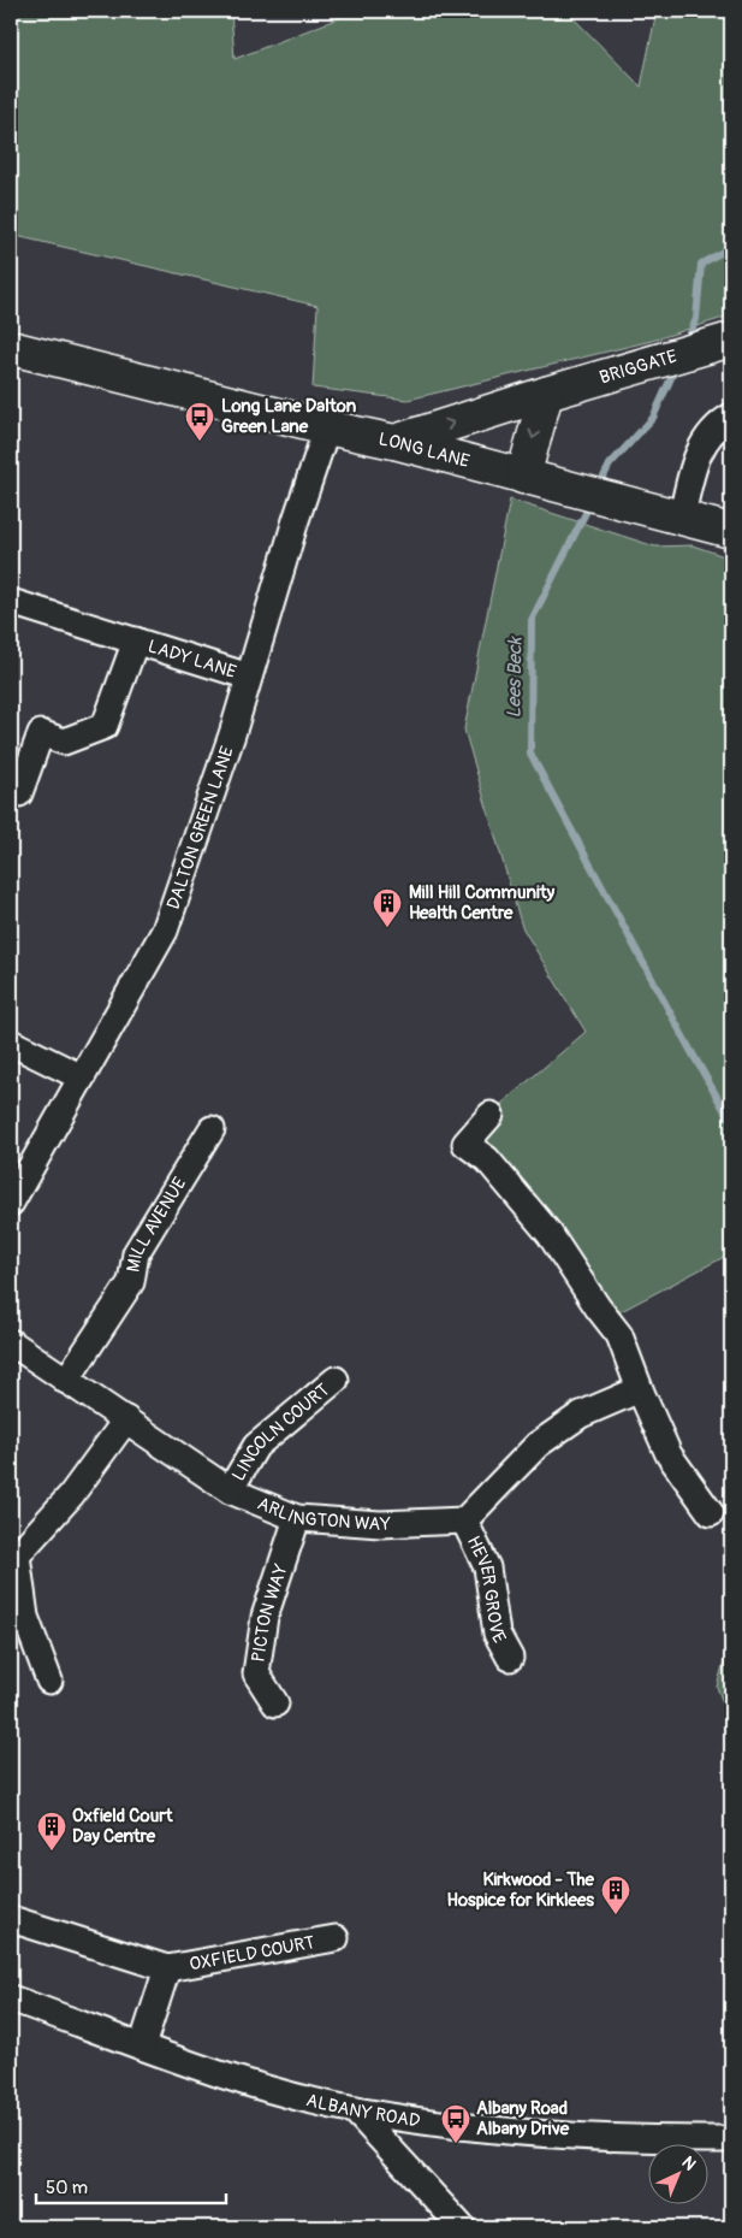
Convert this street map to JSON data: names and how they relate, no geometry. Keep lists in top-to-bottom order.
{
  "streets": {
    "street": [
      "BRIGGATE",
      "LONG LANE",
      "LADY LANE",
      "DALTON GREEN LANE",
      "MILL AVENUE",
      "LINCOLN COURT",
      "ARLINGTON WAY",
      "HEVER GROVE",
      "PICTON WAY",
      "OXFIELD COURT",
      "ALBANY ROAD"
    ]
  },
  "crossings": [
    ["BRIGGATE", "LONG LANE"],
    ["LONG LANE", "DALTON GREEN LANE"],
    ["LADY LANE", "DALTON GREEN LANE"],
    ["MILL AVENUE", "ARLINGTON WAY"],
    ["LINCOLN COURT", "ARLINGTON WAY"],
    ["ARLINGTON WAY", "HEVER GROVE"],
    ["ARLINGTON WAY", "PICTON WAY"],
    ["OXFIELD COURT", "ALBANY ROAD"]
  ],
  "one_way": ["BRIGGATE"],
  "water": ["Lees Beck"],
  "places": {
    "bus stop": ["Long Lane Dalton Green Lane", "Albany Road Albany Drive"],
    "building": ["Mill Hill Community Health Centre", "Oxfield Court Day Centre", "Kirkwood - The Hospice for Kirklees"]
  },
  "scale_bar": "50 m",
  "north": "top right"
}
